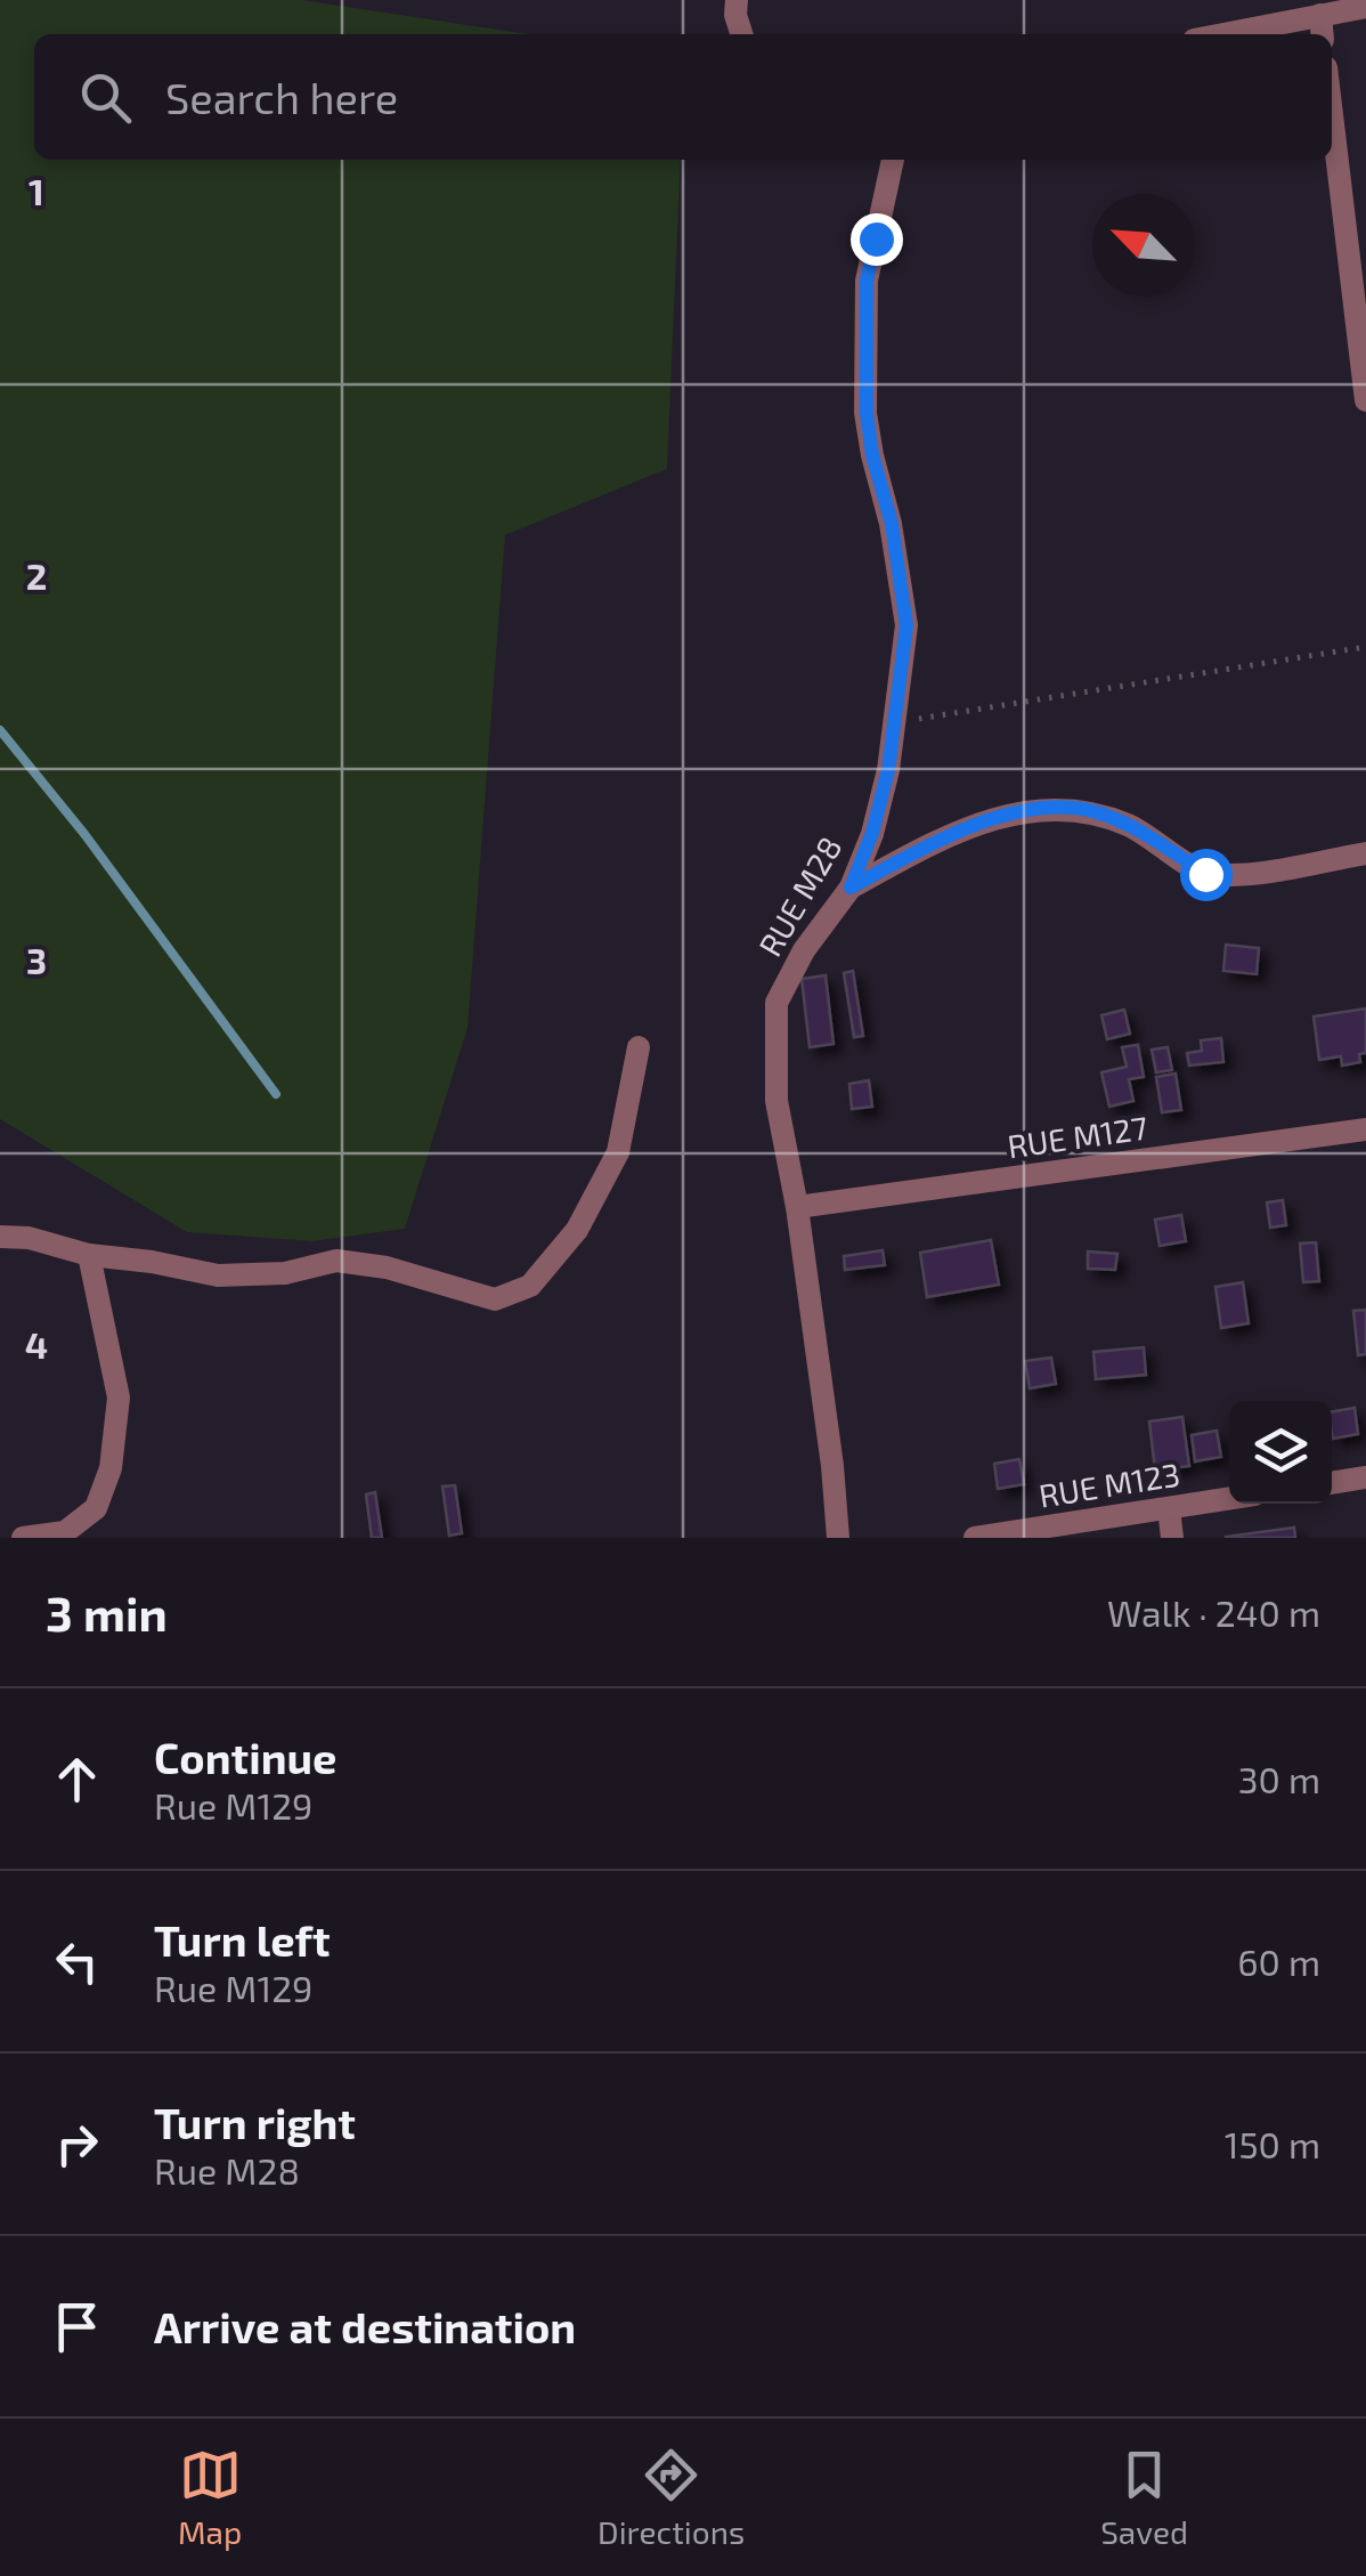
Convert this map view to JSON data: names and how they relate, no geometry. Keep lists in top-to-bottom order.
{
  "streets": {
    "street": ["RUE M28", "RUE M127", "RUE M123"]
  },
  "crossings": [
    ["RUE M28", "RUE M127"]
  ],
  "north": "top left",
  "page": {
    "search": "Search here",
    "heading": ["3 min", "Walk · 240 m"],
    "list": [
      ["Continue", "Rue M129", "30 m"],
      ["Turn left", "Rue M129", "60 m"],
      ["Turn right", "Rue M28", "150 m"],
      "Arrive at destination"
    ],
    "nav": ["Map", "Directions", "Saved"]
  },
  "grid": {
    "rows": [
      "1",
      "2",
      "3",
      "4"
    ]
  }
}
